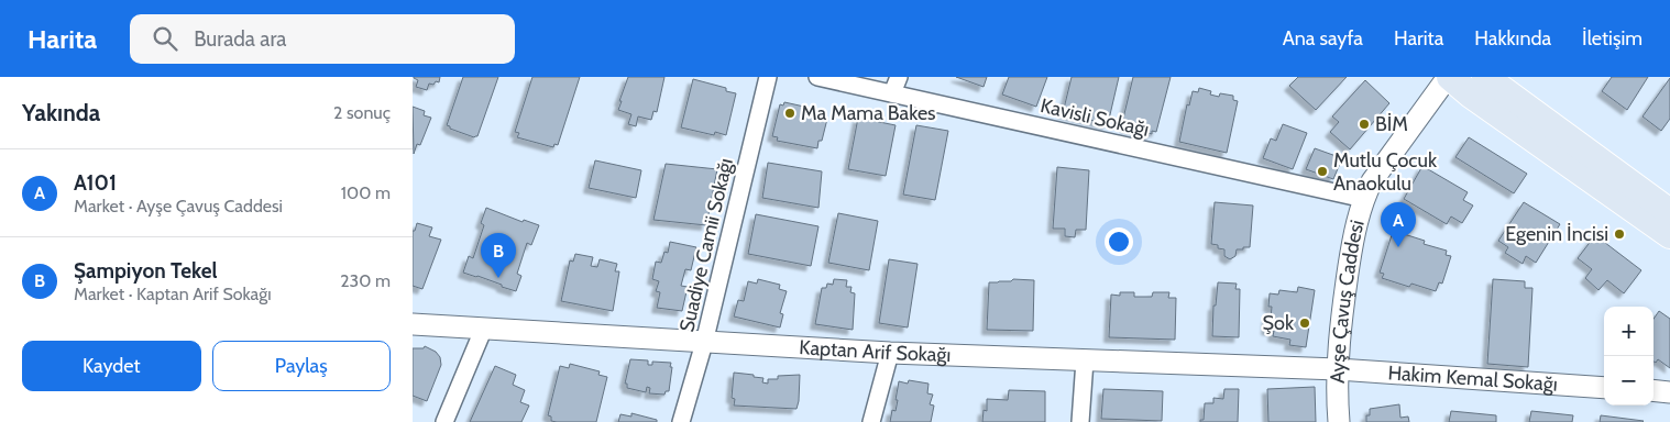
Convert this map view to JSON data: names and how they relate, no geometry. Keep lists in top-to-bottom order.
{
  "streets": {
    "street": [
      "Kavisli Sokağı",
      "Suadiye Camii Sokağı",
      "Ayşe Çavuş Caddesi",
      "Kaptan Arif Sokağı",
      "Hakim Kemal Sokağı"
    ]
  },
  "crossings": [
    ["Kavisli Sokağı", "Ayşe Çavuş Caddesi"],
    ["Suadiye Camii Sokağı", "Kaptan Arif Sokağı"],
    ["Ayşe Çavuş Caddesi", "Kaptan Arif Sokağı"],
    ["Ayşe Çavuş Caddesi", "Hakim Kemal Sokağı"],
    ["Kaptan Arif Sokağı", "Hakim Kemal Sokağı"]
  ],
  "places": [
    "Ma Mama Bakes",
    "BİM",
    "Mutlu Çocuk Anaokulu",
    "Egenin İncisi",
    "Şok"
  ],
  "page": {
    "header": "Harita",
    "search": "Burada ara",
    "nav": [
      "Ana sayfa",
      "Harita",
      "Hakkında",
      "İletişim"
    ],
    "heading": ["Yakında", "2 sonuç"],
    "list": [
      {
        "mark": "A",
        "name": "A101",
        "note": "Market · Ayşe Çavuş Caddesi",
        "value": "100 m"
      },
      {
        "mark": "B",
        "name": "Şampiyon Tekel",
        "note": "Market · Kaptan Arif Sokağı",
        "value": "230 m"
      }
    ],
    "pins": ["A", "B"],
    "map_buttons": ["+", "−"],
    "buttons": ["Kaydet", "Paylaş"]
  }
}
